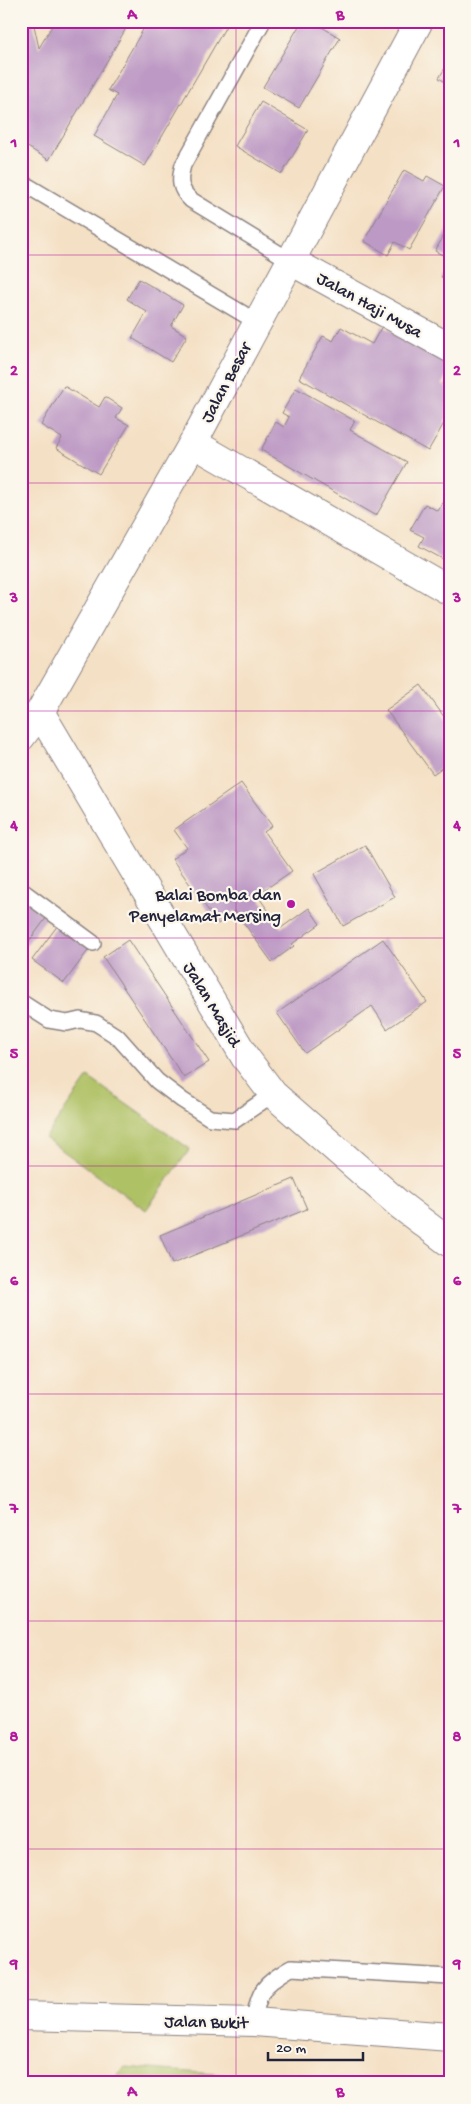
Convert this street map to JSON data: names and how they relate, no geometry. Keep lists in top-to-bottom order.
{
  "streets": {
    "street": [
      "Jalan Haji Musa",
      "Jalan Besar",
      "Jalan Masjid",
      "Jalan Bukit"
    ]
  },
  "crossings": [
    ["Jalan Haji Musa", "Jalan Besar"],
    ["Jalan Besar", "Jalan Masjid"]
  ],
  "places": ["Balai Bomba dan Penyelamat Mersing"],
  "scale_bar": "20 m",
  "grid": {
    "columns": ["A", "B"],
    "rows": [
      "1",
      "2",
      "3",
      "4",
      "5",
      "6",
      "7",
      "8",
      "9"
    ]
  }
}
